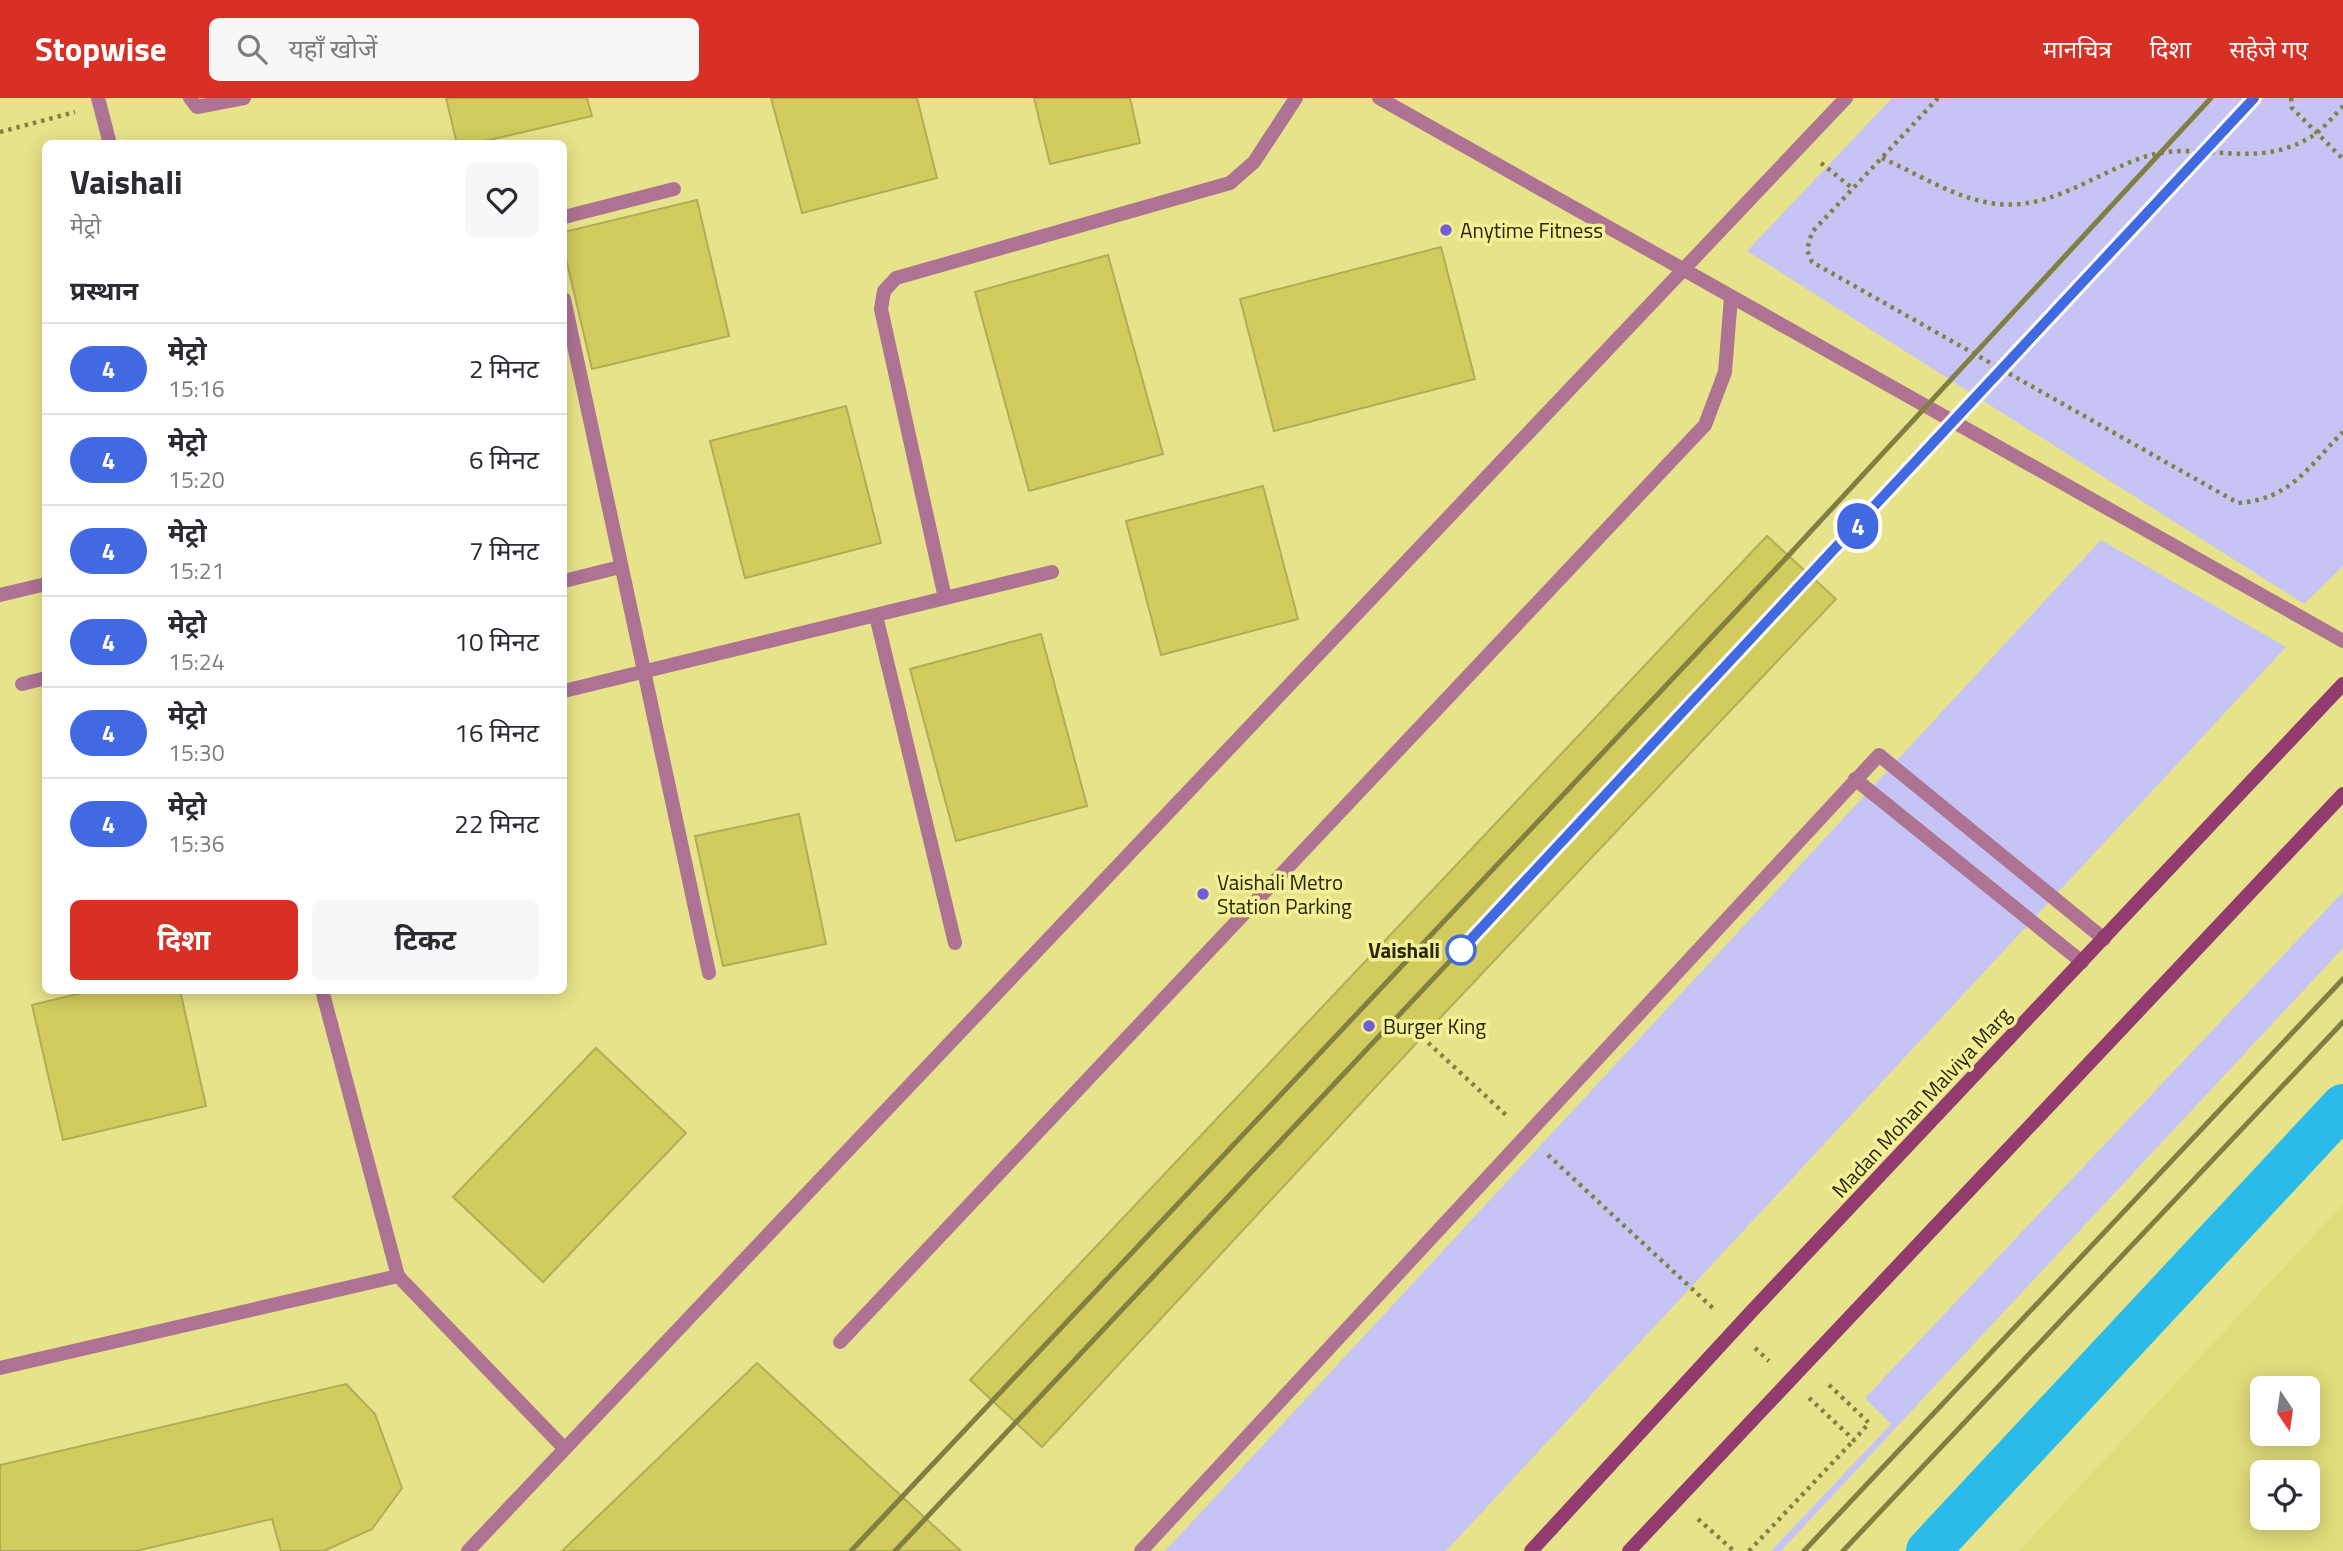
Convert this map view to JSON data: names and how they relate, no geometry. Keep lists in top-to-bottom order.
{
  "streets": {
    "main road": ["Madan Mohan Malviya Marg"]
  },
  "places": [
    "Anytime Fitness",
    "Vaishali Metro Station Parking",
    "Vaishali",
    "Burger King"
  ],
  "lines": ["metro line 4"],
  "north": "bottom",
  "page": {
    "header": "Stopwise",
    "search": "यहाँ खोजें",
    "nav": ["मानचित्र", "दिशा", "सहेजे गए"],
    "on_map": "4",
    "heading": [
      ["Vaishali", "मेट्रो"],
      "प्रस्थान"
    ],
    "list": [
      {
        "mark": "4",
        "name": "मेट्रो",
        "note": "15:16",
        "value": "2 मिनट"
      },
      {
        "mark": "4",
        "name": "मेट्रो",
        "note": "15:20",
        "value": "6 मिनट"
      },
      {
        "mark": "4",
        "name": "मेट्रो",
        "note": "15:21",
        "value": "7 मिनट"
      },
      {
        "mark": "4",
        "name": "मेट्रो",
        "note": "15:24",
        "value": "10 मिनट"
      },
      {
        "mark": "4",
        "name": "मेट्रो",
        "note": "15:30",
        "value": "16 मिनट"
      },
      {
        "mark": "4",
        "name": "मेट्रो",
        "note": "15:36",
        "value": "22 मिनट"
      }
    ],
    "buttons": ["दिशा", "टिकट"]
  }
}
